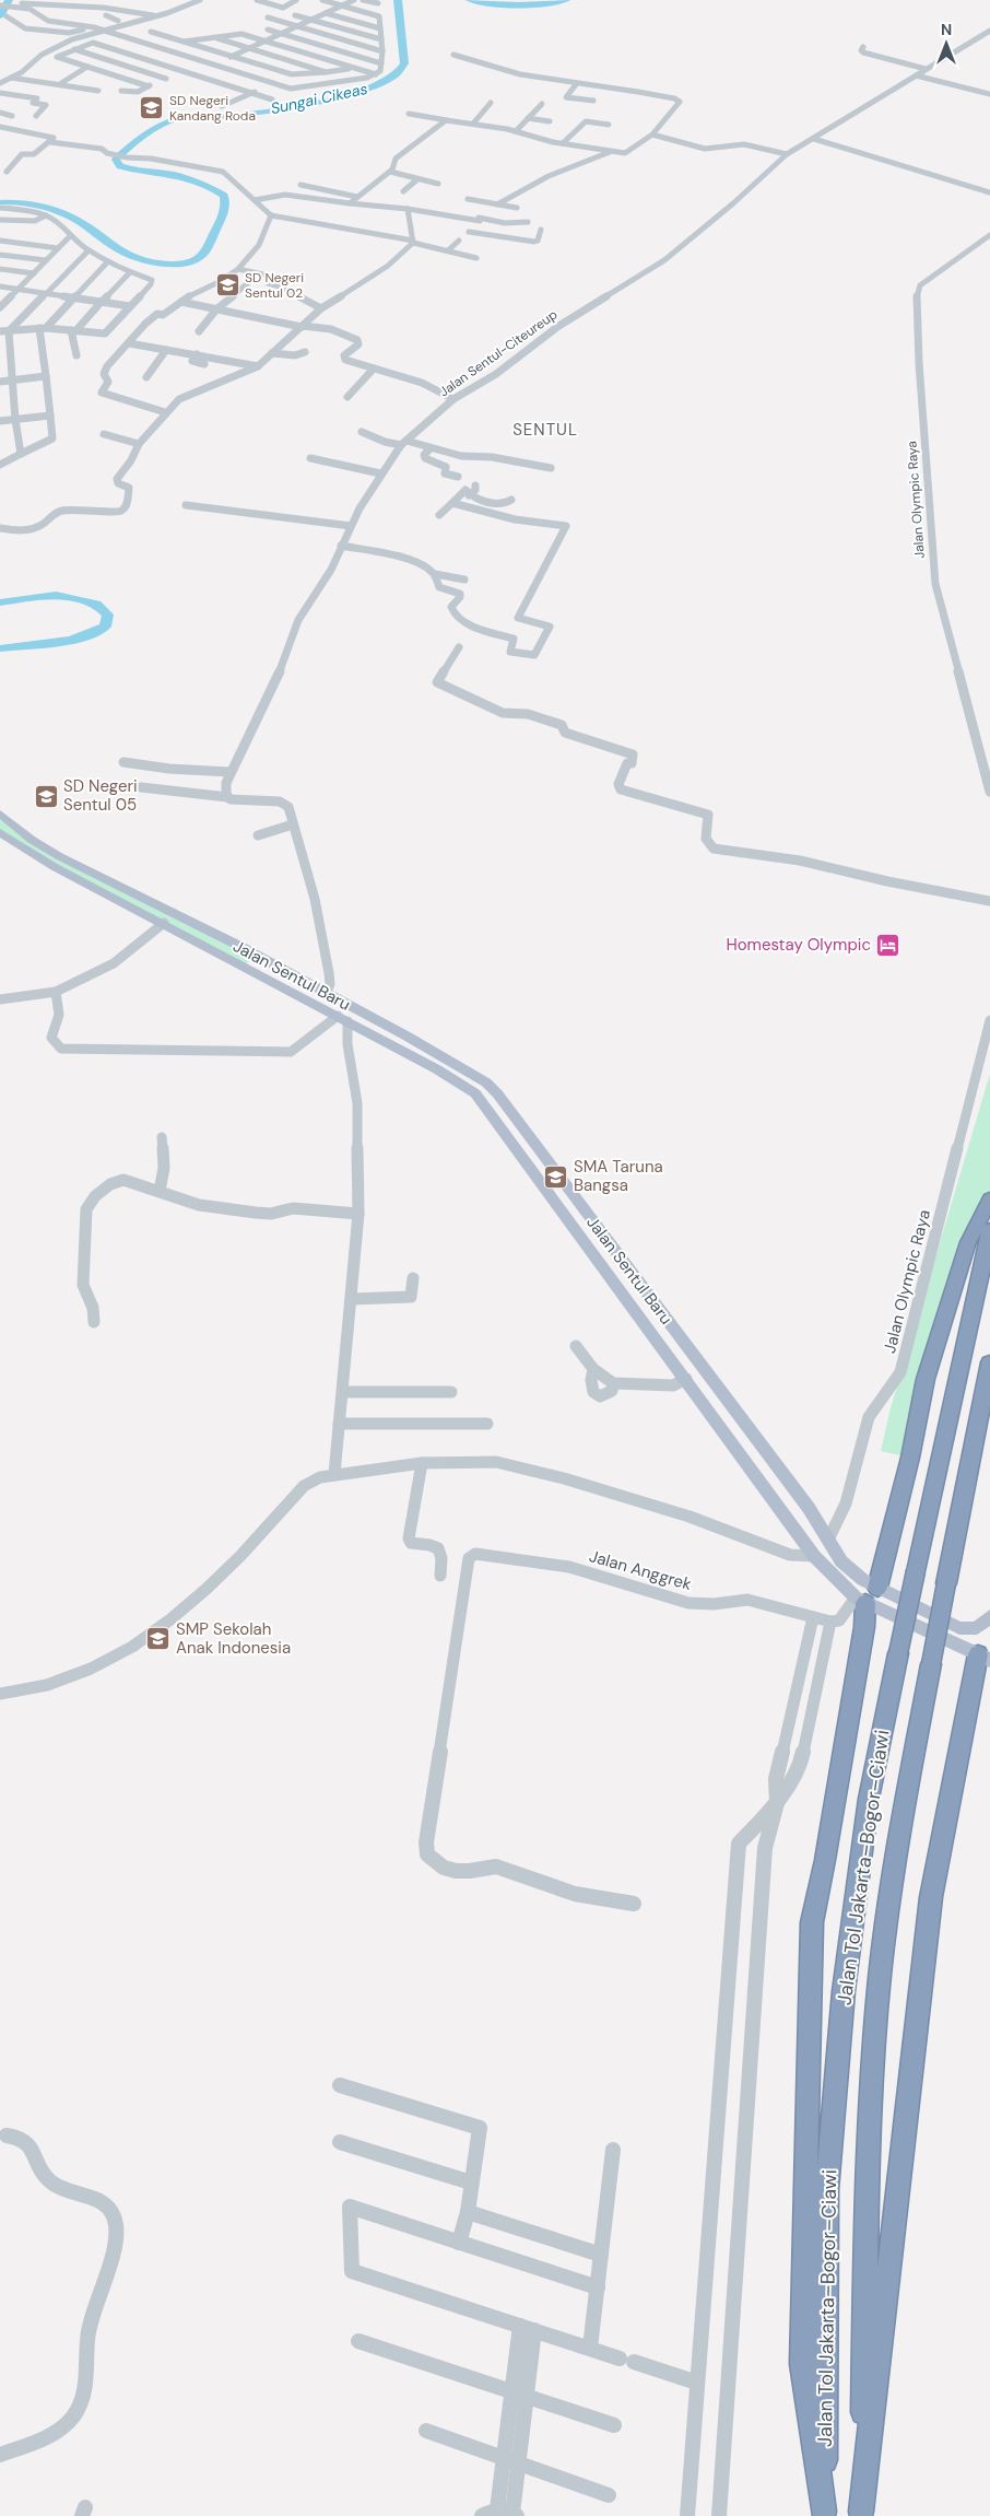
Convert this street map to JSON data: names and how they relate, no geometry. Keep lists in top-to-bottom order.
{
  "streets": {
    "highway": ["Jalan Tol Jakarta–Bogor–Ciawi"],
    "main road": ["Jalan Sentul Baru"],
    "street": ["Jalan Sentul-Citeureup", "Jalan Olympic Raya", "Jalan Anggrek"]
  },
  "crossings": [
    ["Jalan Olympic Raya", "Jalan Sentul Baru"]
  ],
  "districts": ["SENTUL"],
  "water": ["Sungai Cikeas"],
  "places": {
    "school or university": [
      "SD Negeri Kandang Roda",
      "SD Negeri Sentul 02",
      "SD Negeri Sentul 05",
      "SMA Taruna Bangsa",
      "SMP Sekolah Anak Indonesia"
    ],
    "hotel": ["Homestay Olympic"]
  },
  "north": "top"
}
